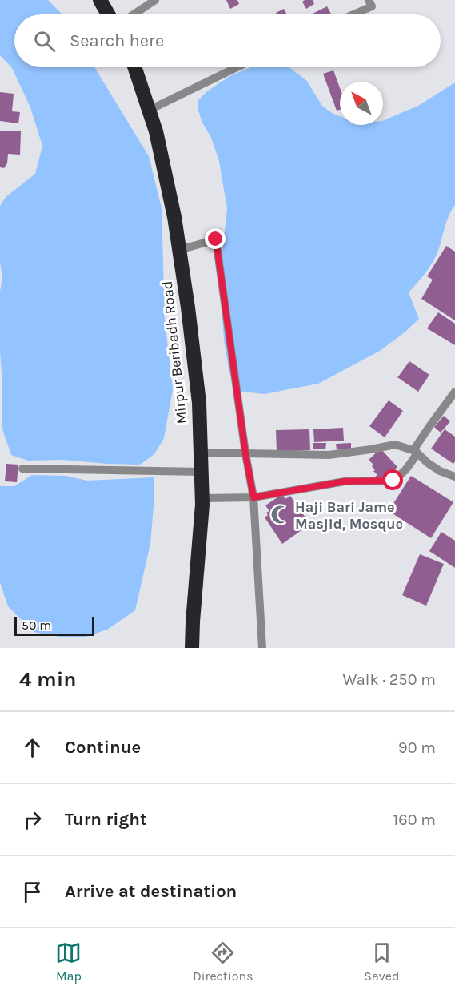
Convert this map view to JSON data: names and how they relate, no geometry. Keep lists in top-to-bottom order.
{
  "streets": {
    "highway": ["Mirpur Beribadh Road"]
  },
  "places": {
    "mosque": ["Haji Bari Jame Masjid, Mosque"]
  },
  "scale_bar": "50 m",
  "north": "top left",
  "page": {
    "search": "Search here",
    "scale": "50 m",
    "heading": ["4 min", "Walk · 250 m"],
    "list": [
      ["Continue", "90 m"],
      ["Turn right", "160 m"],
      "Arrive at destination"
    ],
    "nav": ["Map", "Directions", "Saved"]
  }
}
